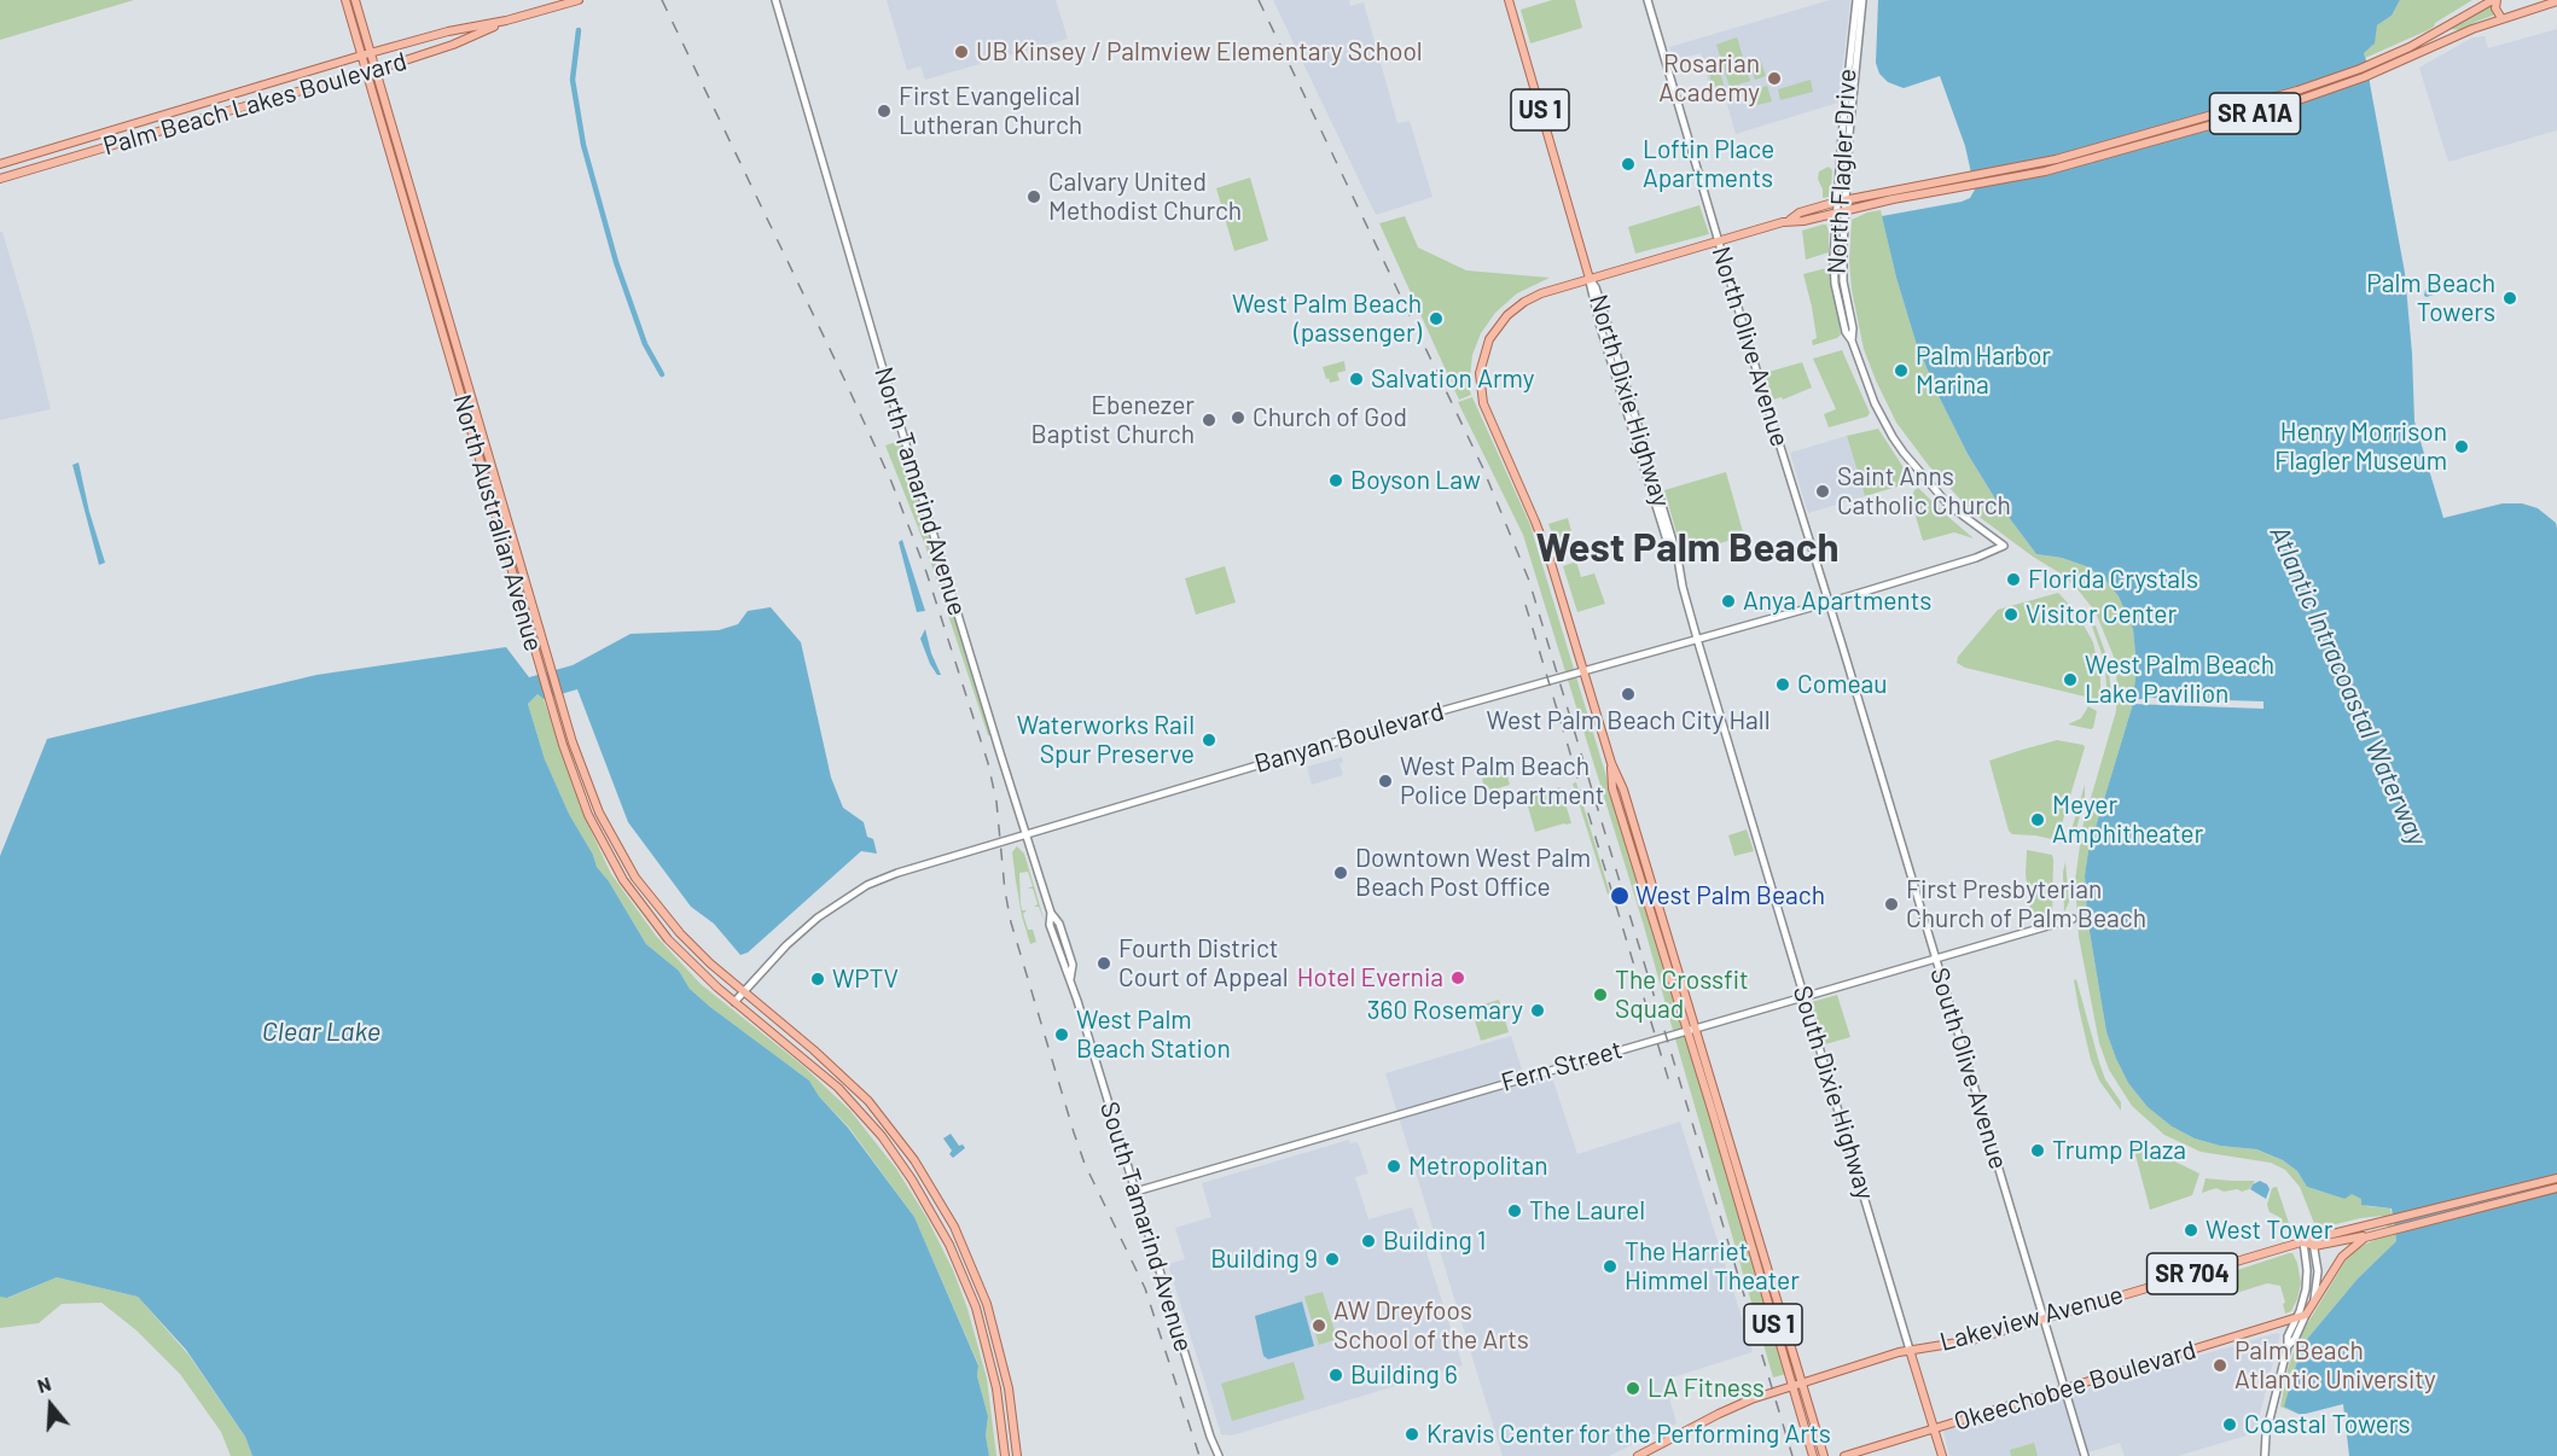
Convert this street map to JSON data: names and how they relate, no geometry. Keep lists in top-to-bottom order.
{
  "streets": {
    "main road": [
      "Palm Beach Lakes Boulevard",
      "US 1",
      "SR A1A",
      "North Dixie Highway",
      "North Australian Avenue",
      "South Dixie Highway",
      "SR 704",
      "Lakeview Avenue",
      "Okeechobee Boulevard"
    ],
    "street": [
      "North Flagler Drive",
      "North Olive Avenue",
      "North Tamarind Avenue",
      "Banyan Boulevard",
      "Fern Street",
      "South Olive Avenue",
      "South Tamarind Avenue"
    ]
  },
  "crossings": [
    ["Palm Beach Lakes Boulevard", "North Australian Avenue"],
    ["US 1", "SR A1A"],
    ["US 1", "North Dixie Highway"],
    ["US 1", "Banyan Boulevard"],
    ["US 1", "Fern Street"],
    ["US 1", "Lakeview Avenue"],
    ["SR A1A", "North Flagler Drive"],
    ["SR A1A", "North Olive Avenue"],
    ["SR A1A", "North Dixie Highway"],
    ["North Flagler Drive", "Banyan Boulevard"],
    ["North Olive Avenue", "Banyan Boulevard"],
    ["North Olive Avenue", "South Olive Avenue"],
    ["North Dixie Highway", "Banyan Boulevard"],
    ["North Dixie Highway", "South Dixie Highway"],
    ["North Tamarind Avenue", "Banyan Boulevard"],
    ["North Tamarind Avenue", "South Tamarind Avenue"],
    ["North Australian Avenue", "Banyan Boulevard"],
    ["Fern Street", "South Olive Avenue"],
    ["Fern Street", "South Dixie Highway"],
    ["Fern Street", "South Tamarind Avenue"],
    ["South Olive Avenue", "Lakeview Avenue"],
    ["South Olive Avenue", "Okeechobee Boulevard"],
    ["South Dixie Highway", "Lakeview Avenue"],
    ["South Dixie Highway", "Okeechobee Boulevard"]
  ],
  "districts": ["West Palm Beach"],
  "water": ["Atlantic Intracoastal Waterway", "Clear Lake"],
  "places": [
    "UB Kinsey / Palmview Elementary School",
    "Rosarian Academy",
    "First Evangelical Lutheran Church",
    "Loftin Place Apartments",
    "Calvary United Methodist Church",
    "Palm Beach Towers",
    "West Palm Beach (passenger)",
    "Palm Harbor Marina",
    "Salvation Army",
    "Church of God",
    "Ebenezer Baptist Church",
    "Henry Morrison Flagler Museum",
    "Boyson Law",
    "Saint Anns Catholic Church",
    "Florida Crystals",
    "Anya Apartments",
    "Visitor Center",
    "West Palm Beach Lake Pavilion",
    "Comeau",
    "West Palm Beach City Hall",
    "Waterworks Rail Spur Preserve",
    "West Palm Beach Police Department",
    "Meyer Amphitheater",
    "Downtown West Palm Beach Post Office",
    "West Palm Beach",
    "First Presbyterian Church of Palm Beach",
    "Fourth District Court of Appeal",
    "Hotel Evernia",
    "WPTV",
    "The Crossfit Squad",
    "360 Rosemary",
    "West Palm Beach Station",
    "Trump Plaza",
    "Metropolitan",
    "The Laurel",
    "West Tower",
    "Building 1",
    "Building 9",
    "The Harriet Himmel Theater",
    "AW Dreyfoos School of the Arts",
    "Palm Beach Atlantic University",
    "Building 6",
    "LA Fitness",
    "Coastal Towers",
    "Kravis Center for the Performing Arts"
  ],
  "north": "top"
}
